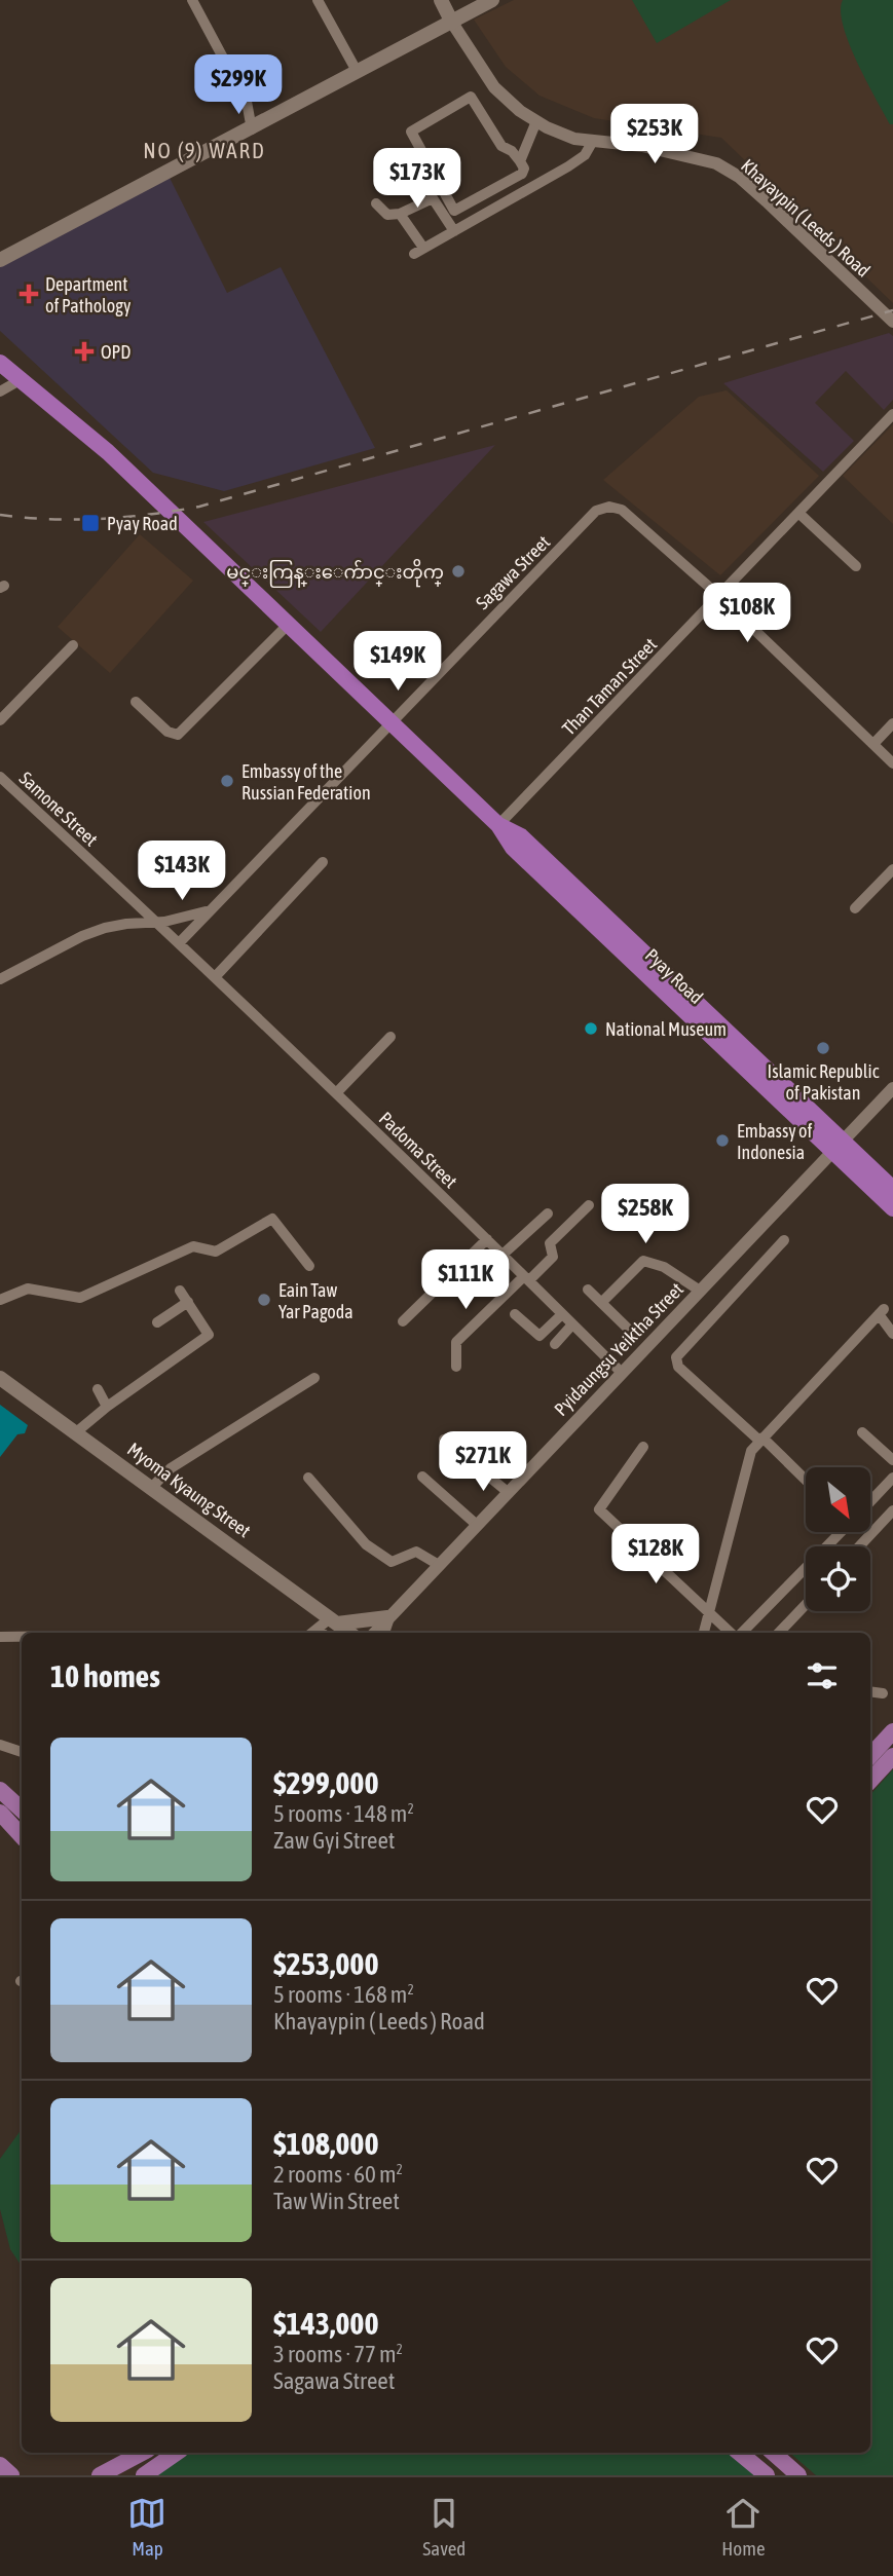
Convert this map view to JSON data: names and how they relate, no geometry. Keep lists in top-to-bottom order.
{
  "streets": {
    "highway": ["Pyay Road"],
    "main road": ["Myoma Kyaung Street"],
    "street": [
      "Khayaypin ( Leeds ) Road",
      "Sagawa Street",
      "Than Taman Street",
      "Samone Street",
      "Padoma Street",
      "Pyidaungsu Yeiktha Street"
    ]
  },
  "crossings": [
    ["Sagawa Street", "Than Taman Street"],
    ["Sagawa Street", "Samone Street"],
    ["Sagawa Street", "Pyay Road"],
    ["Than Taman Street", "Pyay Road"],
    ["Samone Street", "Padoma Street"],
    ["Pyay Road", "Pyidaungsu Yeiktha Street"],
    ["Padoma Street", "Pyidaungsu Yeiktha Street"]
  ],
  "districts": ["NO (9) WARD"],
  "places": {
    "health": ["Department of Pathology", "OPD"],
    "transit": ["Pyay Road"],
    "other": [
      "မင္းကြန္းေက်ာင္းတိုက္",
      "Embassy of the Russian Federation",
      "National Museum",
      "Islamic Republic of Pakistan",
      "Embassy of Indonesia",
      "Eain Taw Yar Pagoda"
    ]
  },
  "north": "bottom right",
  "page": {
    "price": [
      "$299K",
      "$253K",
      "$173K",
      "$108K",
      "$149K",
      "$143K",
      "$258K",
      "$111K",
      "$271K",
      "$128K"
    ],
    "heading": "10 homes",
    "list": [
      {
        "name": "$299,000",
        "note": "5 rooms · 148 m² · Zaw Gyi Street"
      },
      {
        "name": "$253,000",
        "note": "5 rooms · 168 m² · Khayaypin ( Leeds ) Road"
      },
      {
        "name": "$108,000",
        "note": "2 rooms · 60 m² · Taw Win Street"
      },
      {
        "name": "$143,000",
        "note": "3 rooms · 77 m² · Sagawa Street"
      }
    ],
    "tabs": ["Map", "Saved", "Home"]
  }
}
